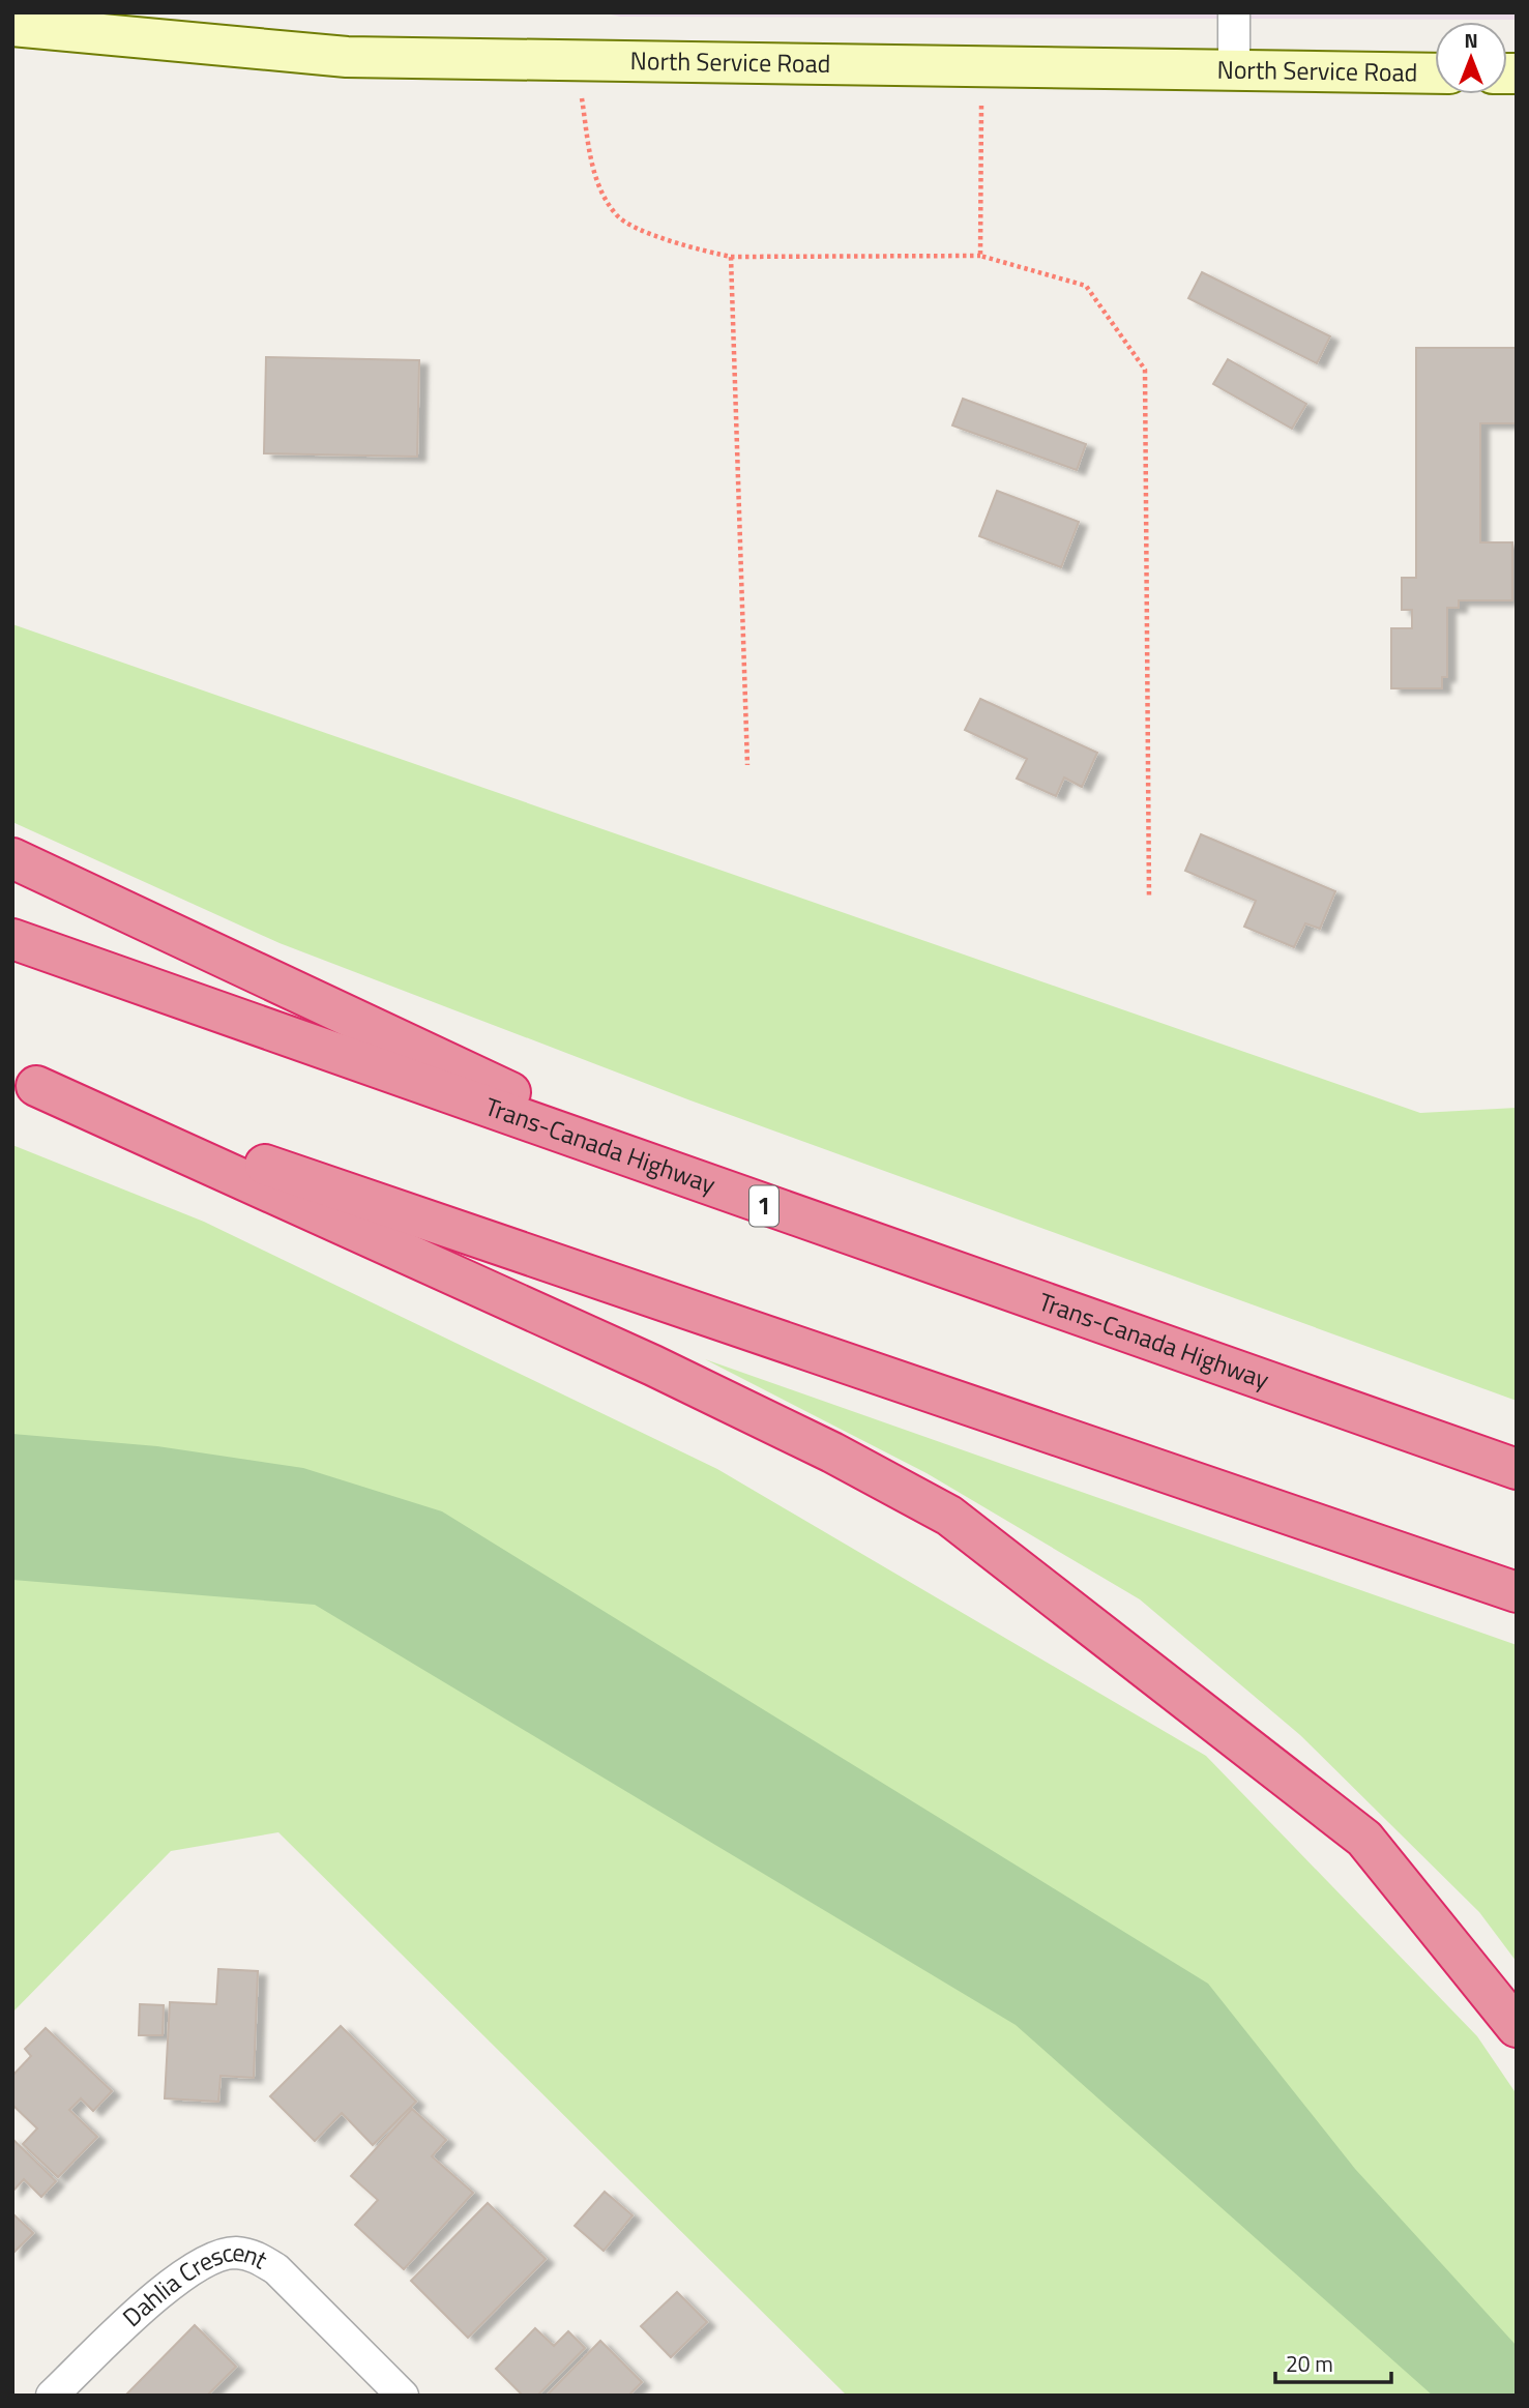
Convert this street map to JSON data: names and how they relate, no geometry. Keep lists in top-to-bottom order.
{
  "streets": {
    "highway": ["Trans-Canada Highway", "1"],
    "street": ["North Service Road", "Dahlia Crescent"]
  },
  "scale_bar": "20 m",
  "north": "top"
}
